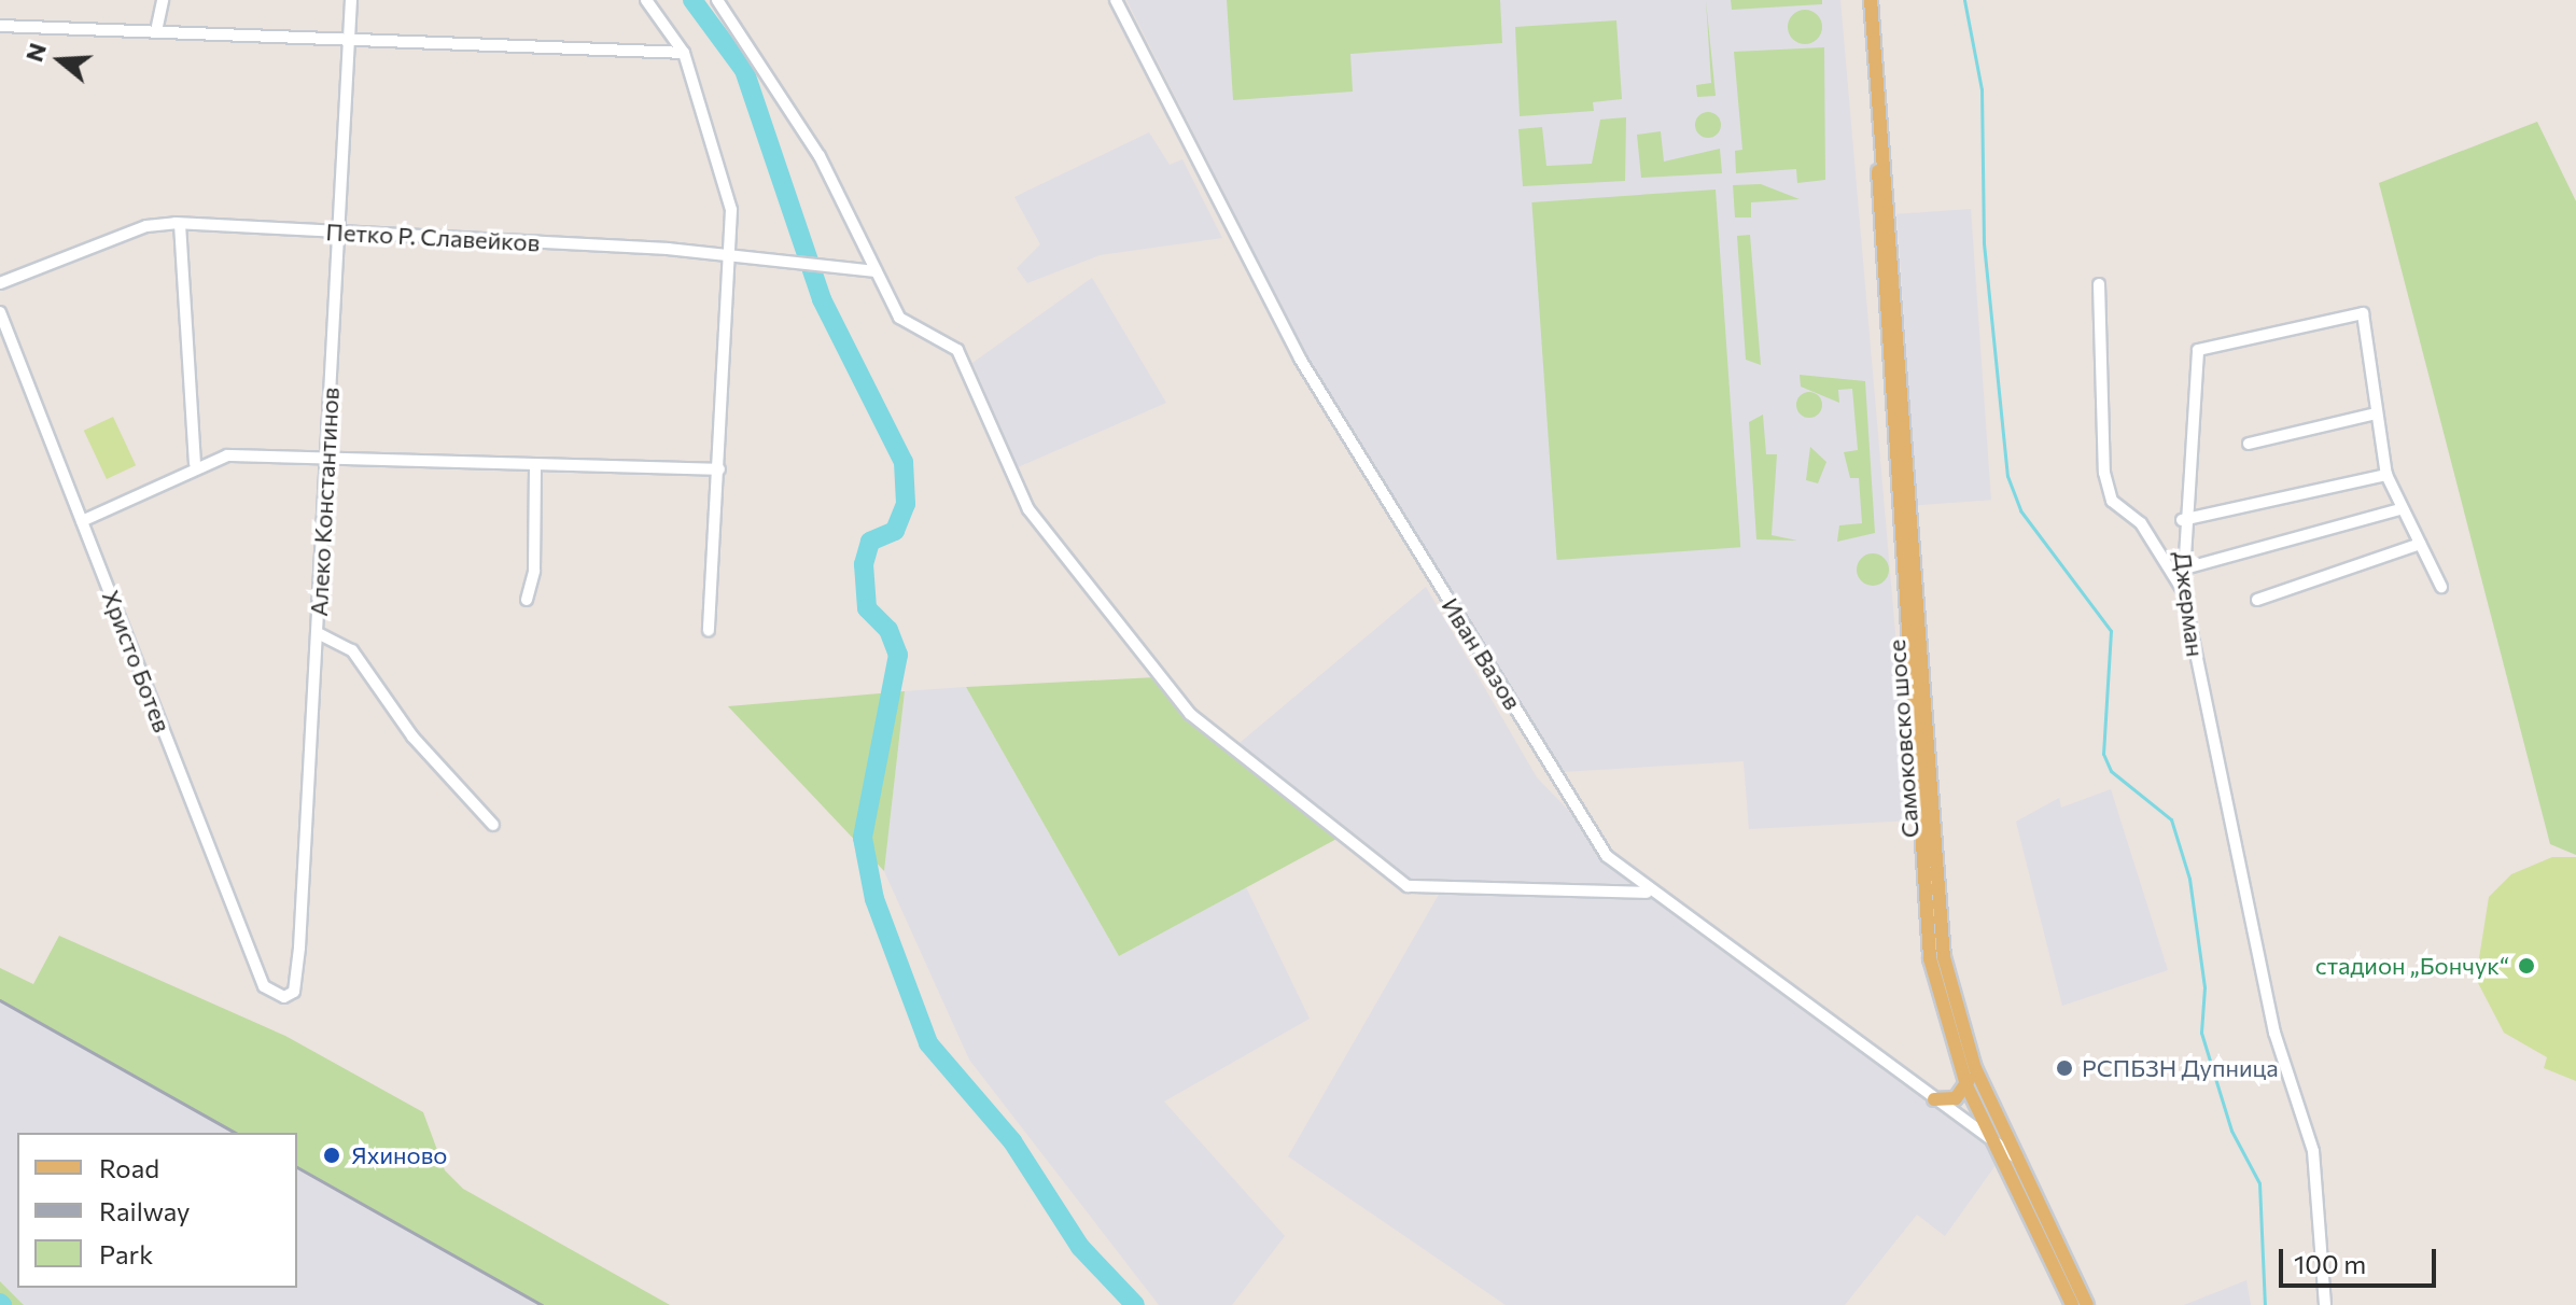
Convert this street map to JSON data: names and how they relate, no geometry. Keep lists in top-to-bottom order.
{
  "streets": {
    "main road": ["Самоковско шосе"],
    "street": [
      "Петко Р. Славейков",
      "Алеко Константинов",
      "Джерман",
      "Иван Вазов",
      "Христо Ботев"
    ]
  },
  "crossings": [
    ["Петко Р. Славейков", "Алеко Константинов"],
    ["Алеко Константинов", "Христо Ботев"],
    ["Иван Вазов", "Самоковско шосе"]
  ],
  "places": ["стадион „Бончук“", "РСПБЗН Дупница", "Яхиново"],
  "legend": ["Road", "Railway", "Park"],
  "scale_bar": "100 m",
  "north": "left"
}
